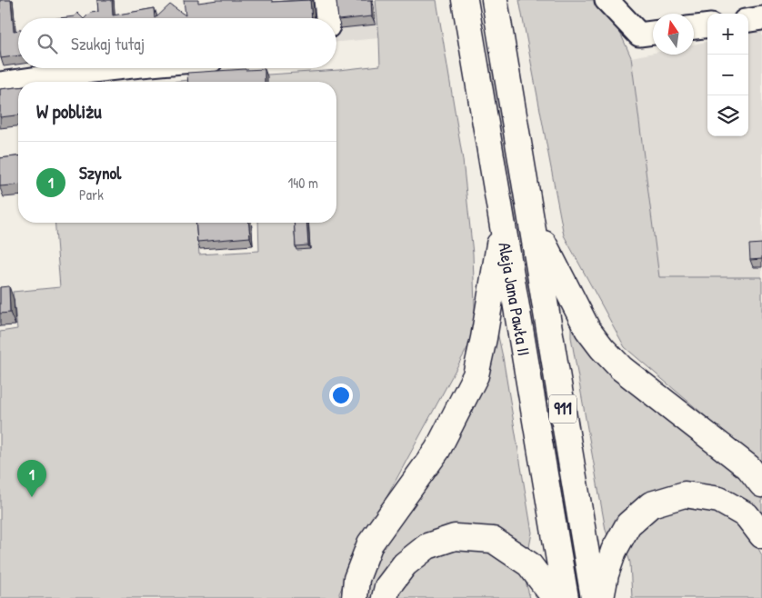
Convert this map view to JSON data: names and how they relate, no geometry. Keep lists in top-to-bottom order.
{
  "streets": {
    "main road": ["Aleja Jana Pawła II", "911"]
  },
  "north": "top",
  "page": {
    "map_buttons": ["+", "−"],
    "search": "Szukaj tutaj",
    "heading": "W pobliżu",
    "list": [
      {
        "mark": "1",
        "name": "Szynol",
        "note": "Park",
        "value": "140 m"
      }
    ],
    "pins": "1"
  }
}
